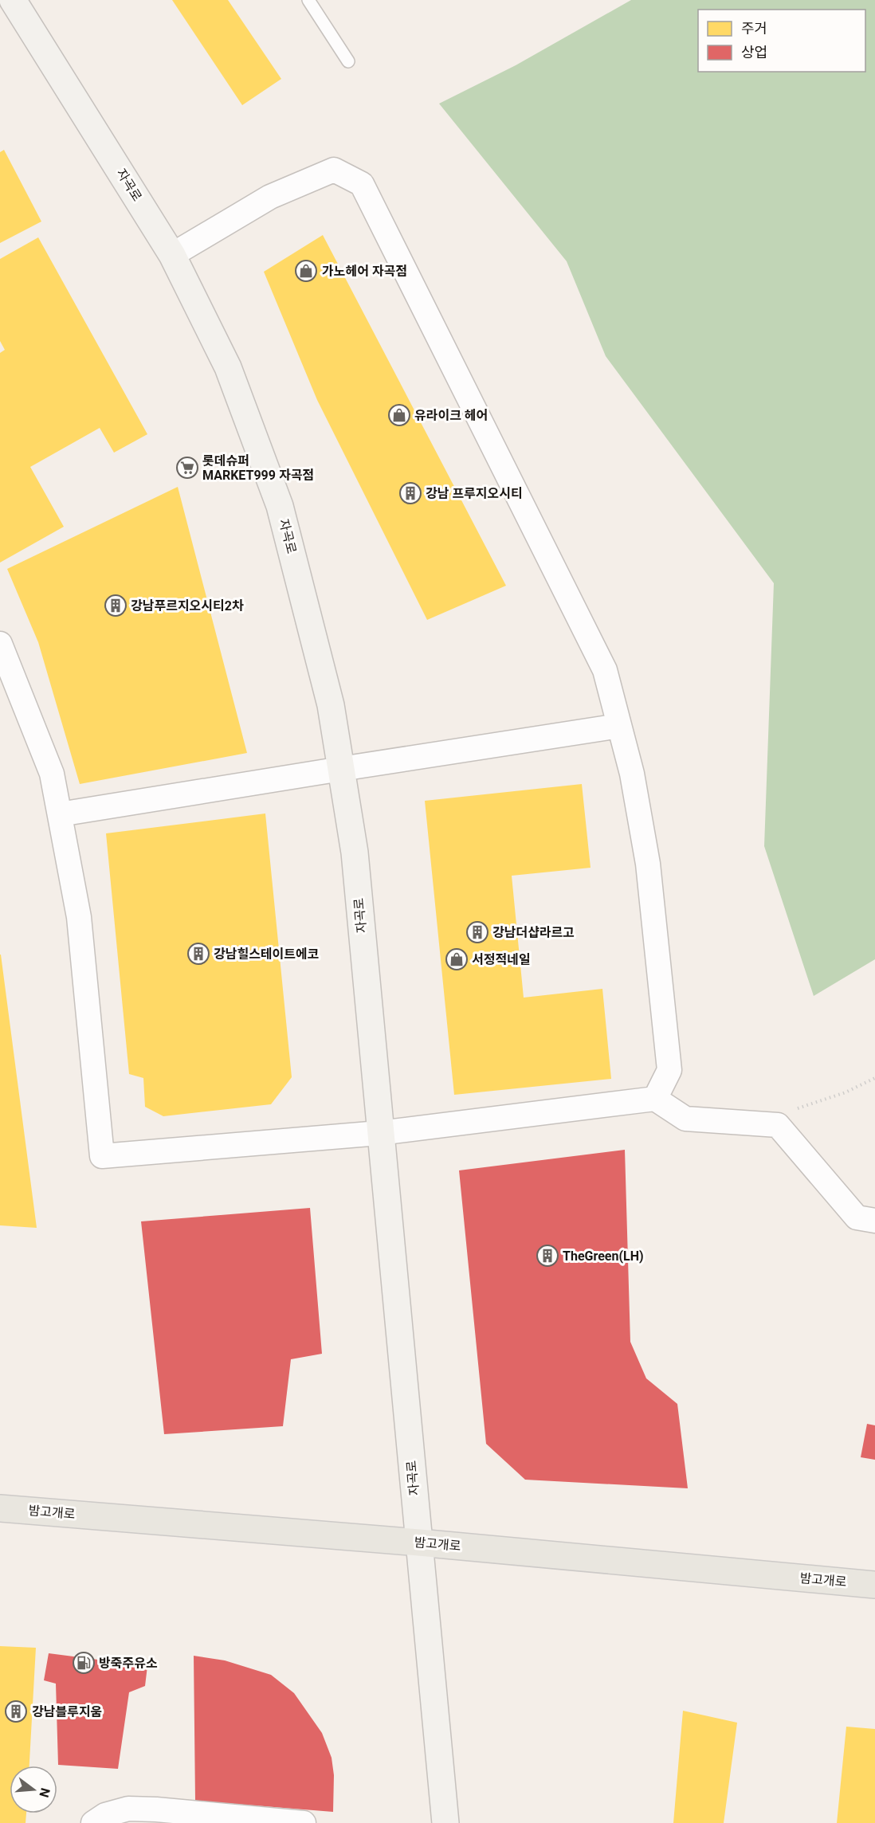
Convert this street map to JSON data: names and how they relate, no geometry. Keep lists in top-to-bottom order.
{
  "streets": {
    "main road": ["자곡로", "밤고개로"]
  },
  "crossings": [
    ["자곡로", "밤고개로"]
  ],
  "places": {
    "shop": ["가노헤어 자곡점", "유라이크 헤어", "서정적네일"],
    "supermarket": ["롯데슈퍼 MARKET999 자곡점"],
    "building": [
      "강남 프루지오시티",
      "강남푸르지오시티2차",
      "강남더샵라르고",
      "강남힐스테이트에코",
      "TheGreen(LH)",
      "강남블루지움"
    ],
    "fuel station": ["방죽주유소"]
  },
  "legend": ["주거", "상업"],
  "north": "right"
}
